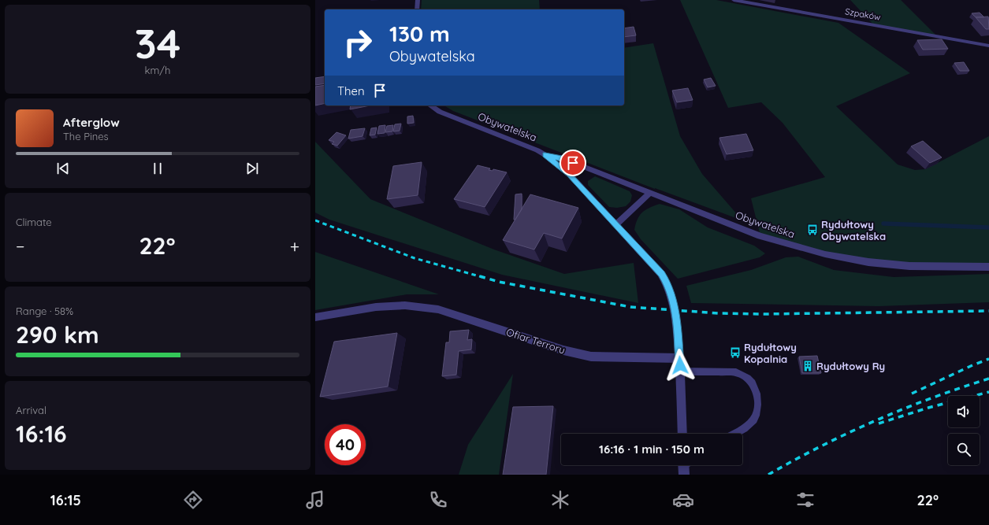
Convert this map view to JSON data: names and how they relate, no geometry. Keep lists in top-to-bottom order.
{
  "streets": {
    "street": ["Szpaków", "Obywatelska", "Ofiar Terroru"]
  },
  "crossings": [
    ["Obywatelska", "Ofiar Terroru"]
  ],
  "places": {
    "bus stop": ["Rydułtowy Obywatelska", "Rydułtowy Kopalnia"],
    "building": ["Rydułtowy Ry"]
  },
  "page": {
    "tile": [
      ["34", "km/h"],
      "Climate",
      ["Range · 58%", "290 km"],
      ["Arrival", "16:16"]
    ],
    "turn": ["130 m", "Obywatelska"],
    "then": "Then",
    "song": ["Afterglow", "The Pines"],
    "heat": ["−", "22°", "+"],
    "limit": "40",
    "trip": "16:16 · 1 min · 150 m",
    "tabs": ["16:15", "22°"]
  }
}
